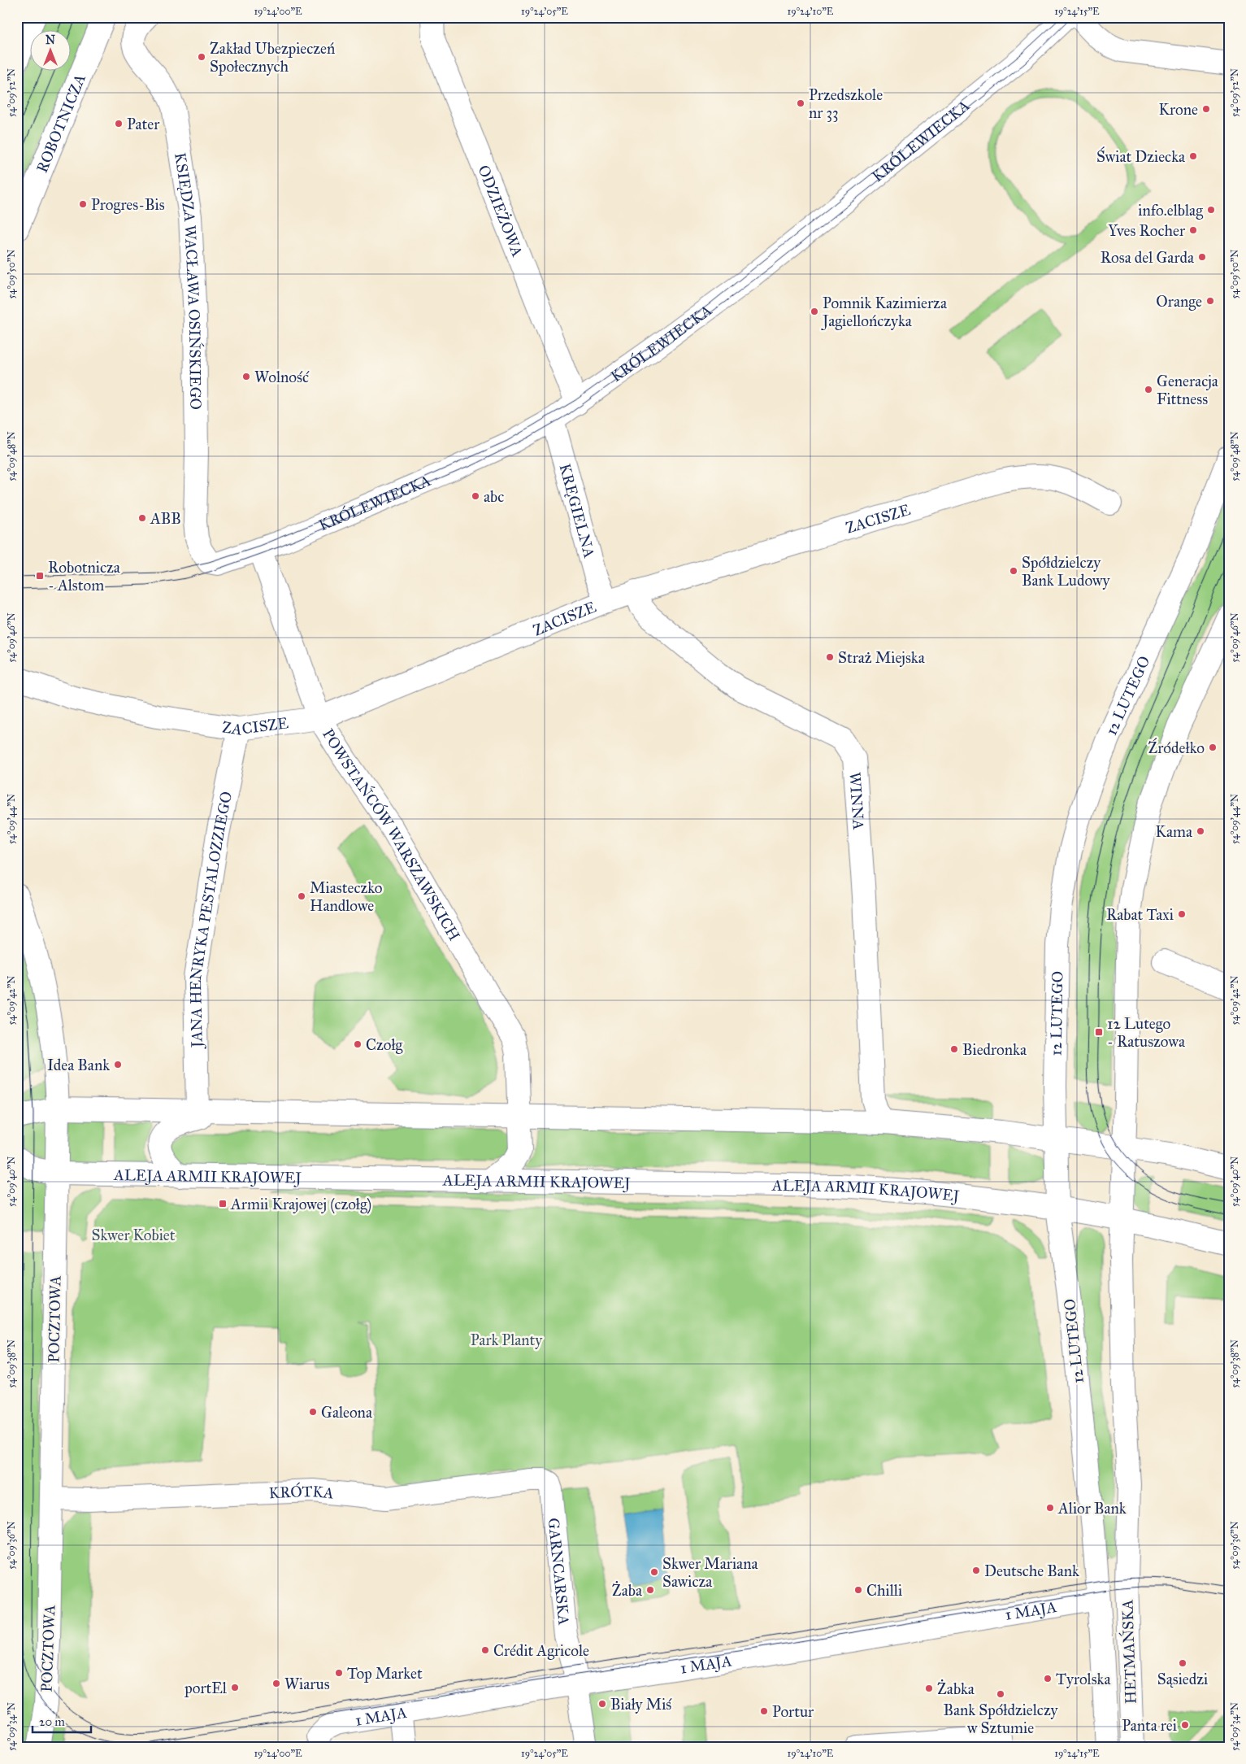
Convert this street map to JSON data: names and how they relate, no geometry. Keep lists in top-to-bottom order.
{
  "streets": {
    "street": [
      "ROBOTNICZA",
      "KRÓLEWIECKA",
      "ODZIEŻOWA",
      "KSIĘDZA WACŁAWA OSIŃSKIEGO",
      "KRĘGIELNA",
      "ZACISZE",
      "12 LUTEGO",
      "WINNA",
      "POWSTAŃCÓW WARSZAWSKICH",
      "JANA HENRYKA PESTALOZZIEGO",
      "ALEJA ARMII KRAJOWEJ",
      "POCZTOWA",
      "KRÓTKA",
      "GARNCARSKA",
      "1 MAJA",
      "HETMAŃSKA"
    ]
  },
  "crossings": [
    ["KRÓLEWIECKA", "ODZIEŻOWA"],
    ["KRÓLEWIECKA", "KSIĘDZA WACŁAWA OSIŃSKIEGO"],
    ["KRÓLEWIECKA", "KRĘGIELNA"],
    ["KRÓLEWIECKA", "POWSTAŃCÓW WARSZAWSKICH"],
    ["KRĘGIELNA", "ZACISZE"],
    ["ZACISZE", "WINNA"],
    ["ZACISZE", "POWSTAŃCÓW WARSZAWSKICH"],
    ["ZACISZE", "JANA HENRYKA PESTALOZZIEGO"],
    ["12 LUTEGO", "ALEJA ARMII KRAJOWEJ"],
    ["12 LUTEGO", "1 MAJA"],
    ["12 LUTEGO", "HETMAŃSKA"],
    ["POWSTAŃCÓW WARSZAWSKICH", "ALEJA ARMII KRAJOWEJ"],
    ["ALEJA ARMII KRAJOWEJ", "POCZTOWA"],
    ["ALEJA ARMII KRAJOWEJ", "HETMAŃSKA"],
    ["POCZTOWA", "KRÓTKA"],
    ["KRÓTKA", "GARNCARSKA"],
    ["GARNCARSKA", "1 MAJA"],
    ["1 MAJA", "HETMAŃSKA"]
  ],
  "parks": ["Skwer Kobiet", "Park Planty"],
  "places": {
    "other": [
      "Zakład Ubezpieczeń Społecznych",
      "Przedszkole nr 33",
      "Krone",
      "Pater",
      "Świat Dziecka",
      "Progres-Bis",
      "info.elblag",
      "Yves Rocher",
      "Rosa del Garda",
      "Orange",
      "Pomnik Kazimierza Jagiellończyka",
      "Wolność",
      "Generacja Fittness",
      "abc",
      "ABB",
      "Spółdzielczy Bank Ludowy",
      "Straż Miejska",
      "Źródełko",
      "Kama",
      "Miasteczko Handlowe",
      "Rabat Taxi",
      "Czołg",
      "Biedronka",
      "Idea Bank",
      "Galeona",
      "Alior Bank",
      "Deutsche Bank",
      "Skwer Mariana Sawicza",
      "Żaba",
      "Chilli",
      "Crédit Agricole",
      "Sąsiedzi",
      "Top Market",
      "Tyrolska",
      "Wiarus",
      "portEl",
      "Żabka",
      "Bank Spółdzielczy w Sztumie",
      "Biały Miś",
      "Portur",
      "Panta rei"
    ],
    "transit": ["Robotnicza - Alstom", "12 Lutego - Ratuszowa", "Armii Krajowej (czołg)"]
  },
  "scale_bar": "20 m",
  "north": "top",
  "coordinates": [
    "19°24'00\"E",
    "19°24'05\"E",
    "19°24'10\"E",
    "19°24'15\"E",
    "54°09'52\"N",
    "54°09'50\"N",
    "54°09'48\"N",
    "54°09'46\"N",
    "54°09'44\"N",
    "54°09'42\"N",
    "54°09'40\"N",
    "54°09'38\"N",
    "54°09'36\"N",
    "54°09'34\"N"
  ]
}
